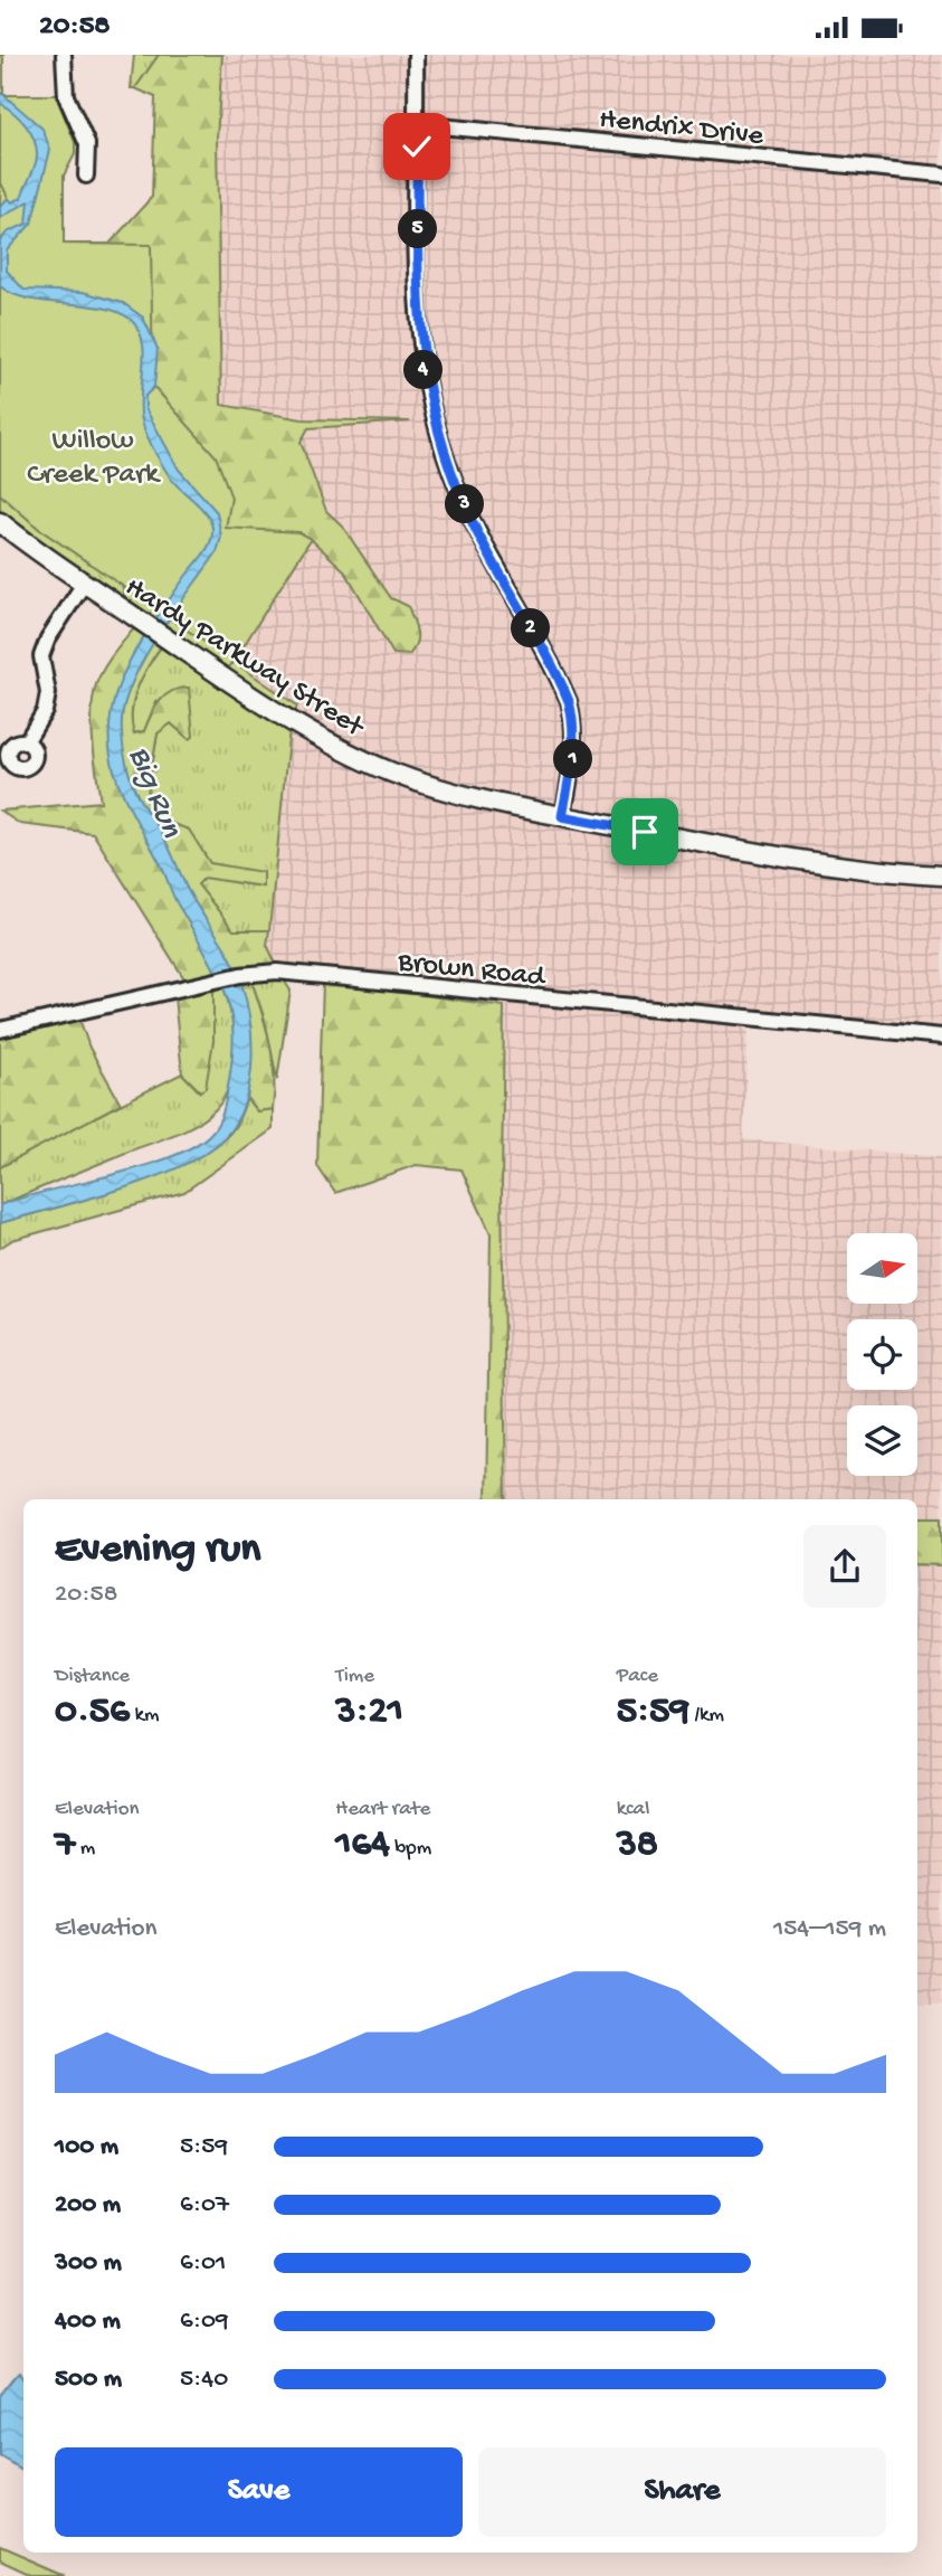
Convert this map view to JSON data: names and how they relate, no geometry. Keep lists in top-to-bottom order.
{
  "streets": {
    "main road": ["Hardy Parkway Street"],
    "street": ["Hendrix Drive", "Brown Road"]
  },
  "water": ["Big Run"],
  "parks": ["Willow Creek Park"],
  "north": "right",
  "page": {
    "status": "20:58",
    "pins": [
      "5",
      "4",
      "3",
      "2",
      "1"
    ],
    "heading": ["Evening run", "20:58"],
    "stats": [
      ["Distance", "0.56 km"],
      ["Time", "3:21"],
      ["Pace", "5:59 /km"],
      ["Elevation", "7 m"],
      ["Heart rate", "164 bpm"],
      ["kcal", "38"]
    ],
    "chart": ["Elevation", "154–159 m"],
    "list": [
      {
        "name": "100 m",
        "note": "5:59"
      },
      {
        "name": "200 m",
        "note": "6:07"
      },
      {
        "name": "300 m",
        "note": "6:01"
      },
      {
        "name": "400 m",
        "note": "6:09"
      },
      {
        "name": "500 m",
        "note": "5:40"
      }
    ],
    "buttons": ["Save", "Share"]
  }
}
